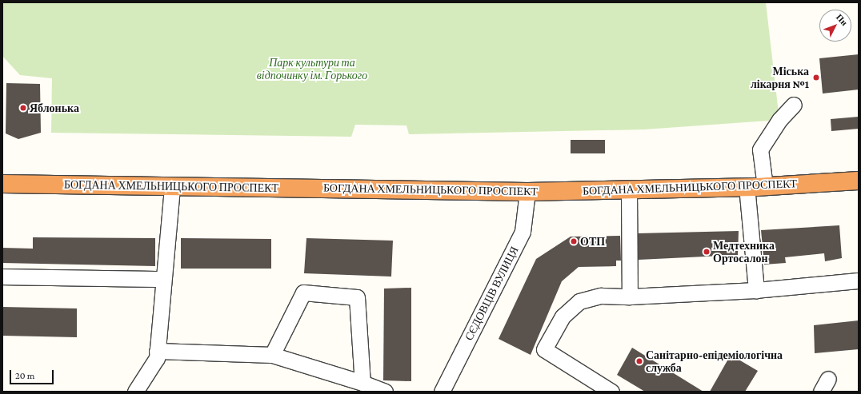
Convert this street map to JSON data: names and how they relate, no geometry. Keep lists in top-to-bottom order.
{
  "streets": {
    "highway": ["БОГДАНА ХМЕЛЬНИЦЬКОГО ПРОСПЕКТ"],
    "street": ["СЄДОВЦІВ ВУЛИЦЯ"]
  },
  "crossings": [
    ["БОГДАНА ХМЕЛЬНИЦЬКОГО ПРОСПЕКТ", "СЄДОВЦІВ ВУЛИЦЯ"]
  ],
  "parks": ["Парк культури та відпочинку ім. Горького"],
  "places": [
    "Міська лікарня №1",
    "Яблонька",
    "ОТП",
    "Медтехника Ортосалон",
    "Санітарно-епідеміологічна служба"
  ],
  "scale_bar": "20 m",
  "north": "top right"
}
